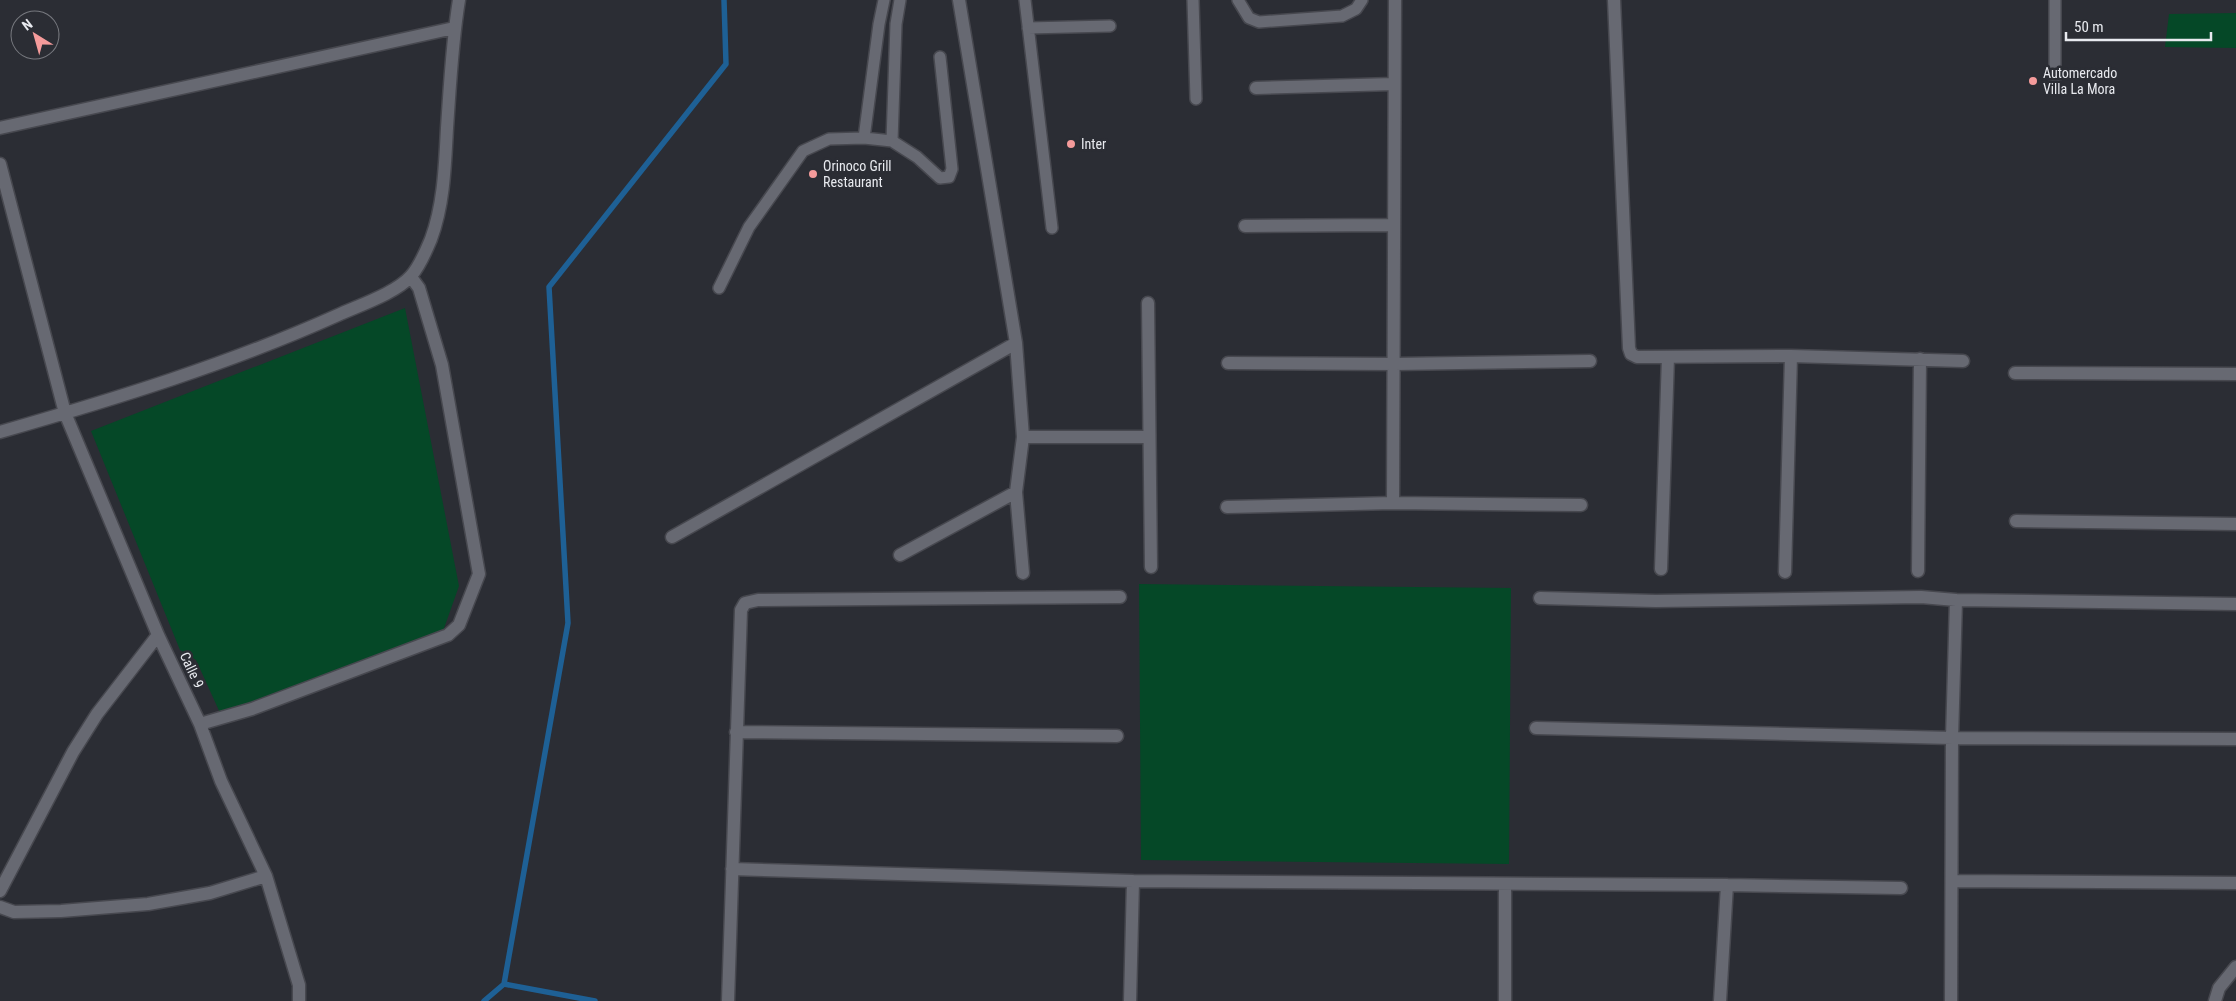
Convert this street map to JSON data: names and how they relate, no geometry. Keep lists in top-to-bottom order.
{
  "streets": {
    "street": ["Calle 9"]
  },
  "places": ["Automercado Villa La Mora", "Inter", "Orinoco Grill Restaurant"],
  "scale_bar": "50 m",
  "north": "top left"
}
